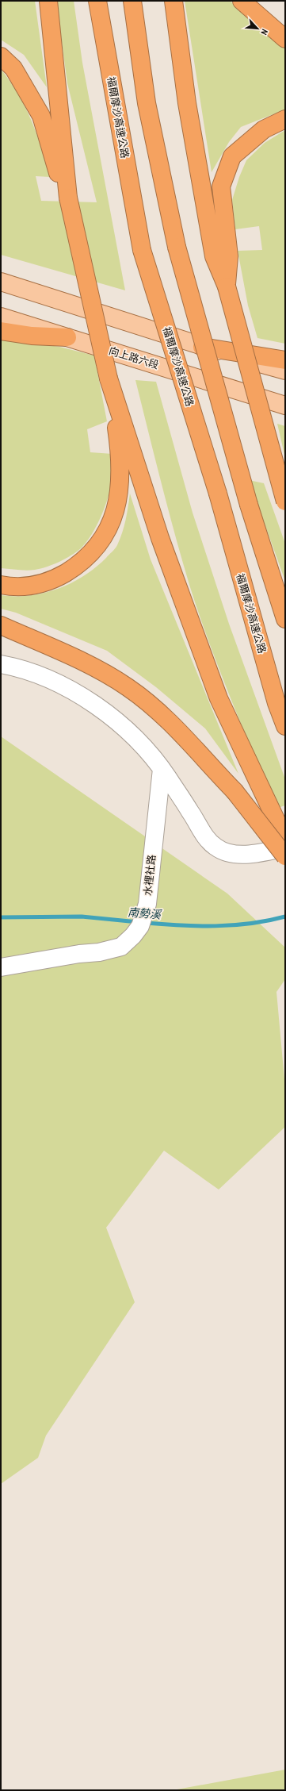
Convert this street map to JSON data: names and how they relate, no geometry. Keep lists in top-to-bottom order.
{
  "streets": {
    "highway": ["福爾摩沙高速公路"],
    "main road": ["向上路六段"],
    "street": ["水裡社路"]
  },
  "water": ["南勢溪"],
  "north": "bottom right"
}
